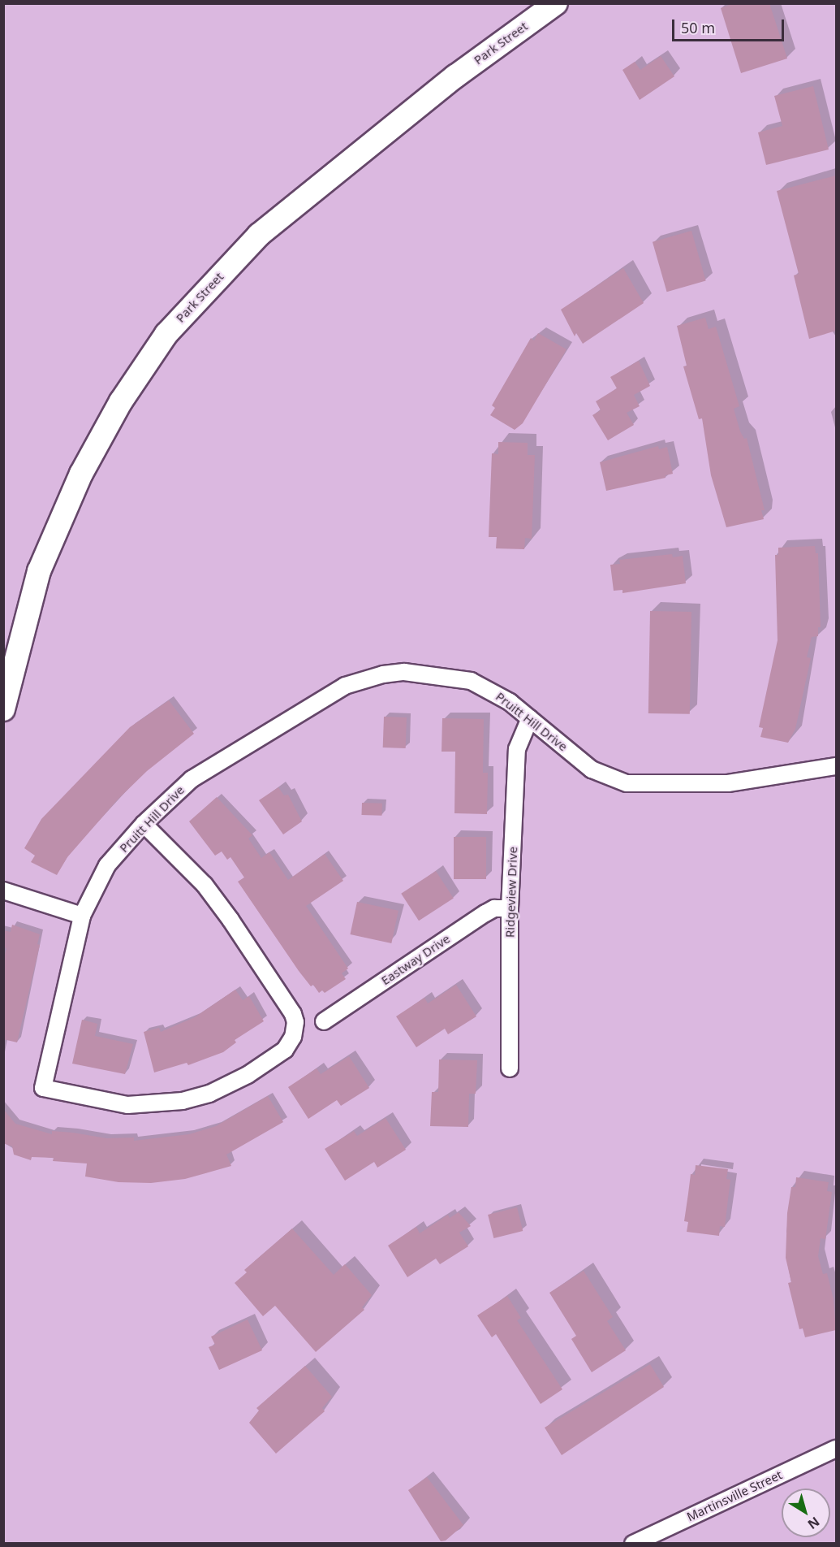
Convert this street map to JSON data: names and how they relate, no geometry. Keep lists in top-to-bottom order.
{
  "streets": {
    "street": [
      "Park Street",
      "Pruitt Hill Drive",
      "Ridgeview Drive",
      "Eastway Drive",
      "Martinsville Street"
    ]
  },
  "crossings": [
    ["Pruitt Hill Drive", "Ridgeview Drive"],
    ["Ridgeview Drive", "Eastway Drive"]
  ],
  "scale_bar": "50 m",
  "north": "bottom right"
}
